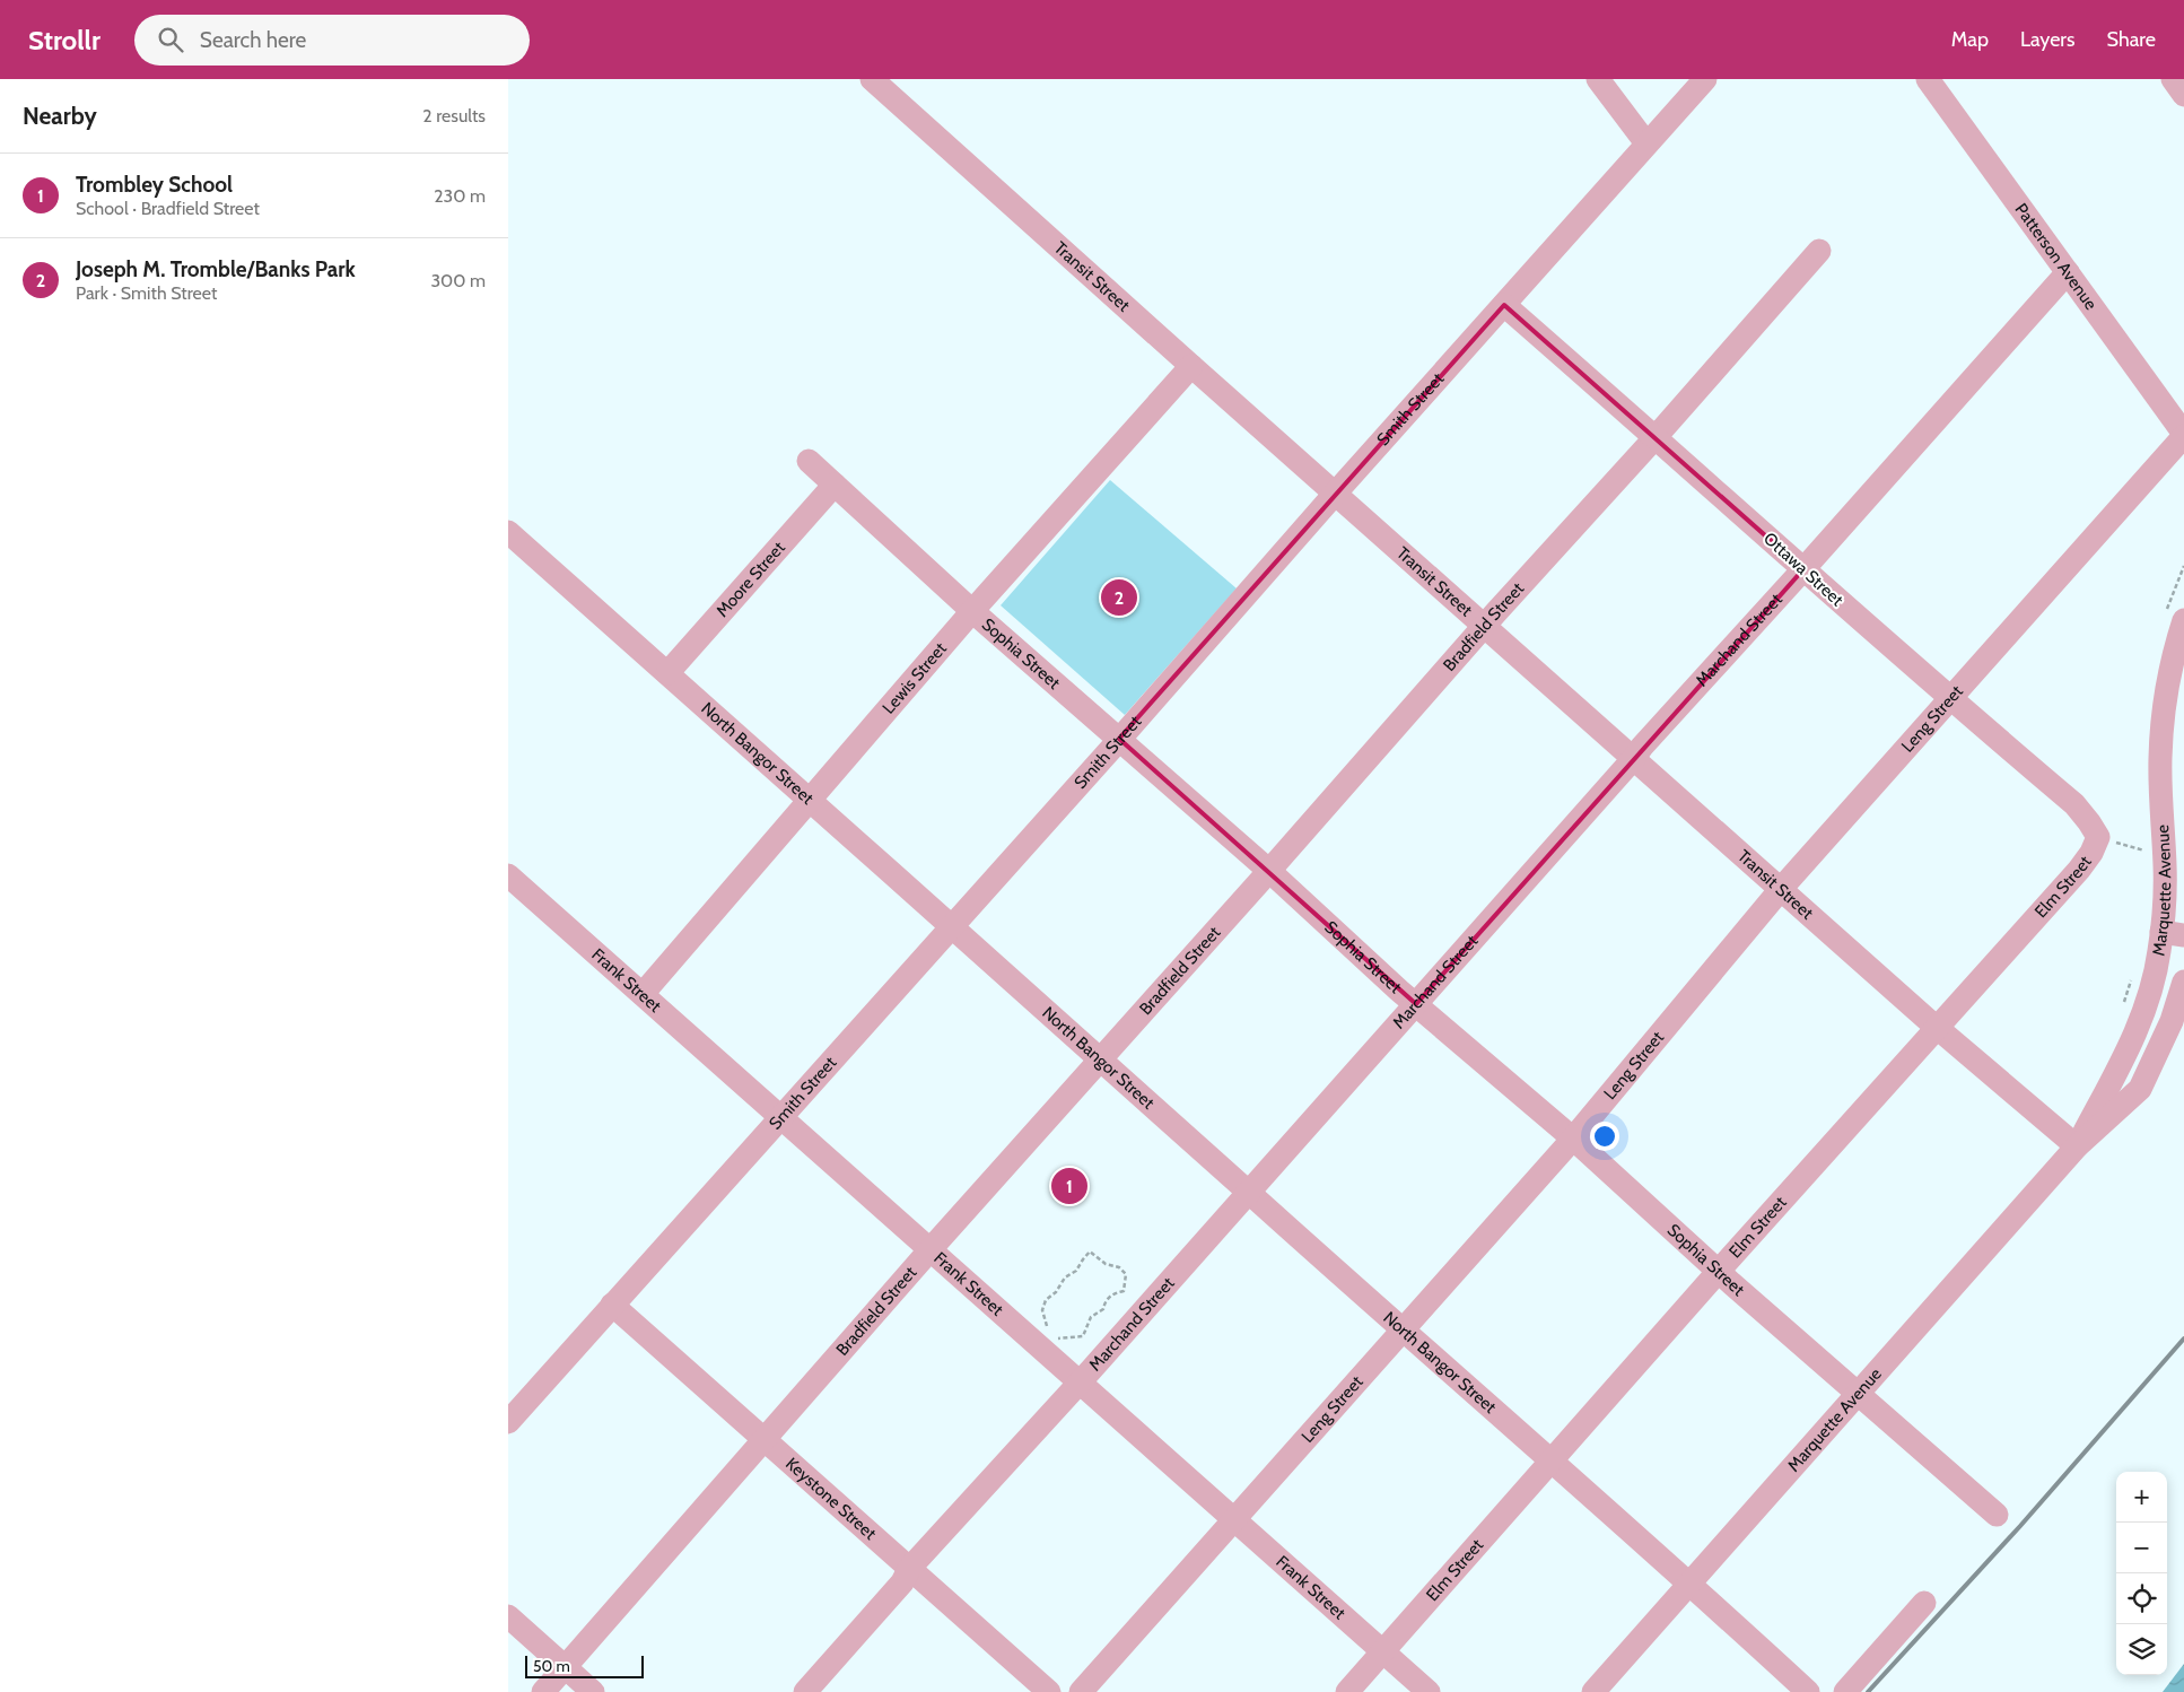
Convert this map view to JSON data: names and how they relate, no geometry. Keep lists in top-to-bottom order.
{
  "streets": {
    "street": [
      "Patterson Avenue",
      "Transit Street",
      "Smith Street",
      "Ottawa Street",
      "Moore Street",
      "Bradfield Street",
      "Marchand Street",
      "Sophia Street",
      "Lewis Street",
      "Leng Street",
      "North Bangor Street",
      "Elm Street",
      "Marquette Avenue",
      "Frank Street",
      "Keystone Street"
    ]
  },
  "crossings": [
    ["Patterson Avenue", "Marchand Street"],
    ["Patterson Avenue", "Leng Street"],
    ["Transit Street", "Smith Street"],
    ["Transit Street", "Bradfield Street"],
    ["Transit Street", "Marchand Street"],
    ["Transit Street", "Lewis Street"],
    ["Transit Street", "Leng Street"],
    ["Transit Street", "Elm Street"],
    ["Transit Street", "Marquette Avenue"],
    ["Smith Street", "Ottawa Street"],
    ["Smith Street", "Sophia Street"],
    ["Smith Street", "North Bangor Street"],
    ["Smith Street", "Frank Street"],
    ["Smith Street", "Keystone Street"],
    ["Ottawa Street", "Bradfield Street"],
    ["Ottawa Street", "Marchand Street"],
    ["Ottawa Street", "Leng Street"],
    ["Ottawa Street", "Elm Street"],
    ["Moore Street", "Sophia Street"],
    ["Moore Street", "North Bangor Street"],
    ["Bradfield Street", "Sophia Street"],
    ["Bradfield Street", "North Bangor Street"],
    ["Bradfield Street", "Frank Street"],
    ["Bradfield Street", "Keystone Street"],
    ["Marchand Street", "Sophia Street"],
    ["Marchand Street", "North Bangor Street"],
    ["Marchand Street", "Frank Street"],
    ["Marchand Street", "Keystone Street"],
    ["Sophia Street", "Lewis Street"],
    ["Sophia Street", "Leng Street"],
    ["Sophia Street", "Elm Street"],
    ["Sophia Street", "Marquette Avenue"],
    ["Lewis Street", "North Bangor Street"],
    ["Lewis Street", "Frank Street"],
    ["Leng Street", "North Bangor Street"],
    ["Leng Street", "Frank Street"],
    ["North Bangor Street", "Elm Street"],
    ["North Bangor Street", "Marquette Avenue"],
    ["Elm Street", "Frank Street"]
  ],
  "scale_bar": "50 m",
  "page": {
    "header": "Strollr",
    "search": "Search here",
    "nav": ["Map", "Layers", "Share"],
    "heading": ["Nearby", "2 results"],
    "list": [
      {
        "mark": "1",
        "name": "Trombley School",
        "note": "School · Bradfield Street",
        "value": "230 m"
      },
      {
        "mark": "2",
        "name": "Joseph M. Tromble/Banks Park",
        "note": "Park · Smith Street",
        "value": "300 m"
      }
    ],
    "pins": ["2", "1"],
    "map_buttons": ["+", "−"],
    "scale": "50 m"
  }
}
